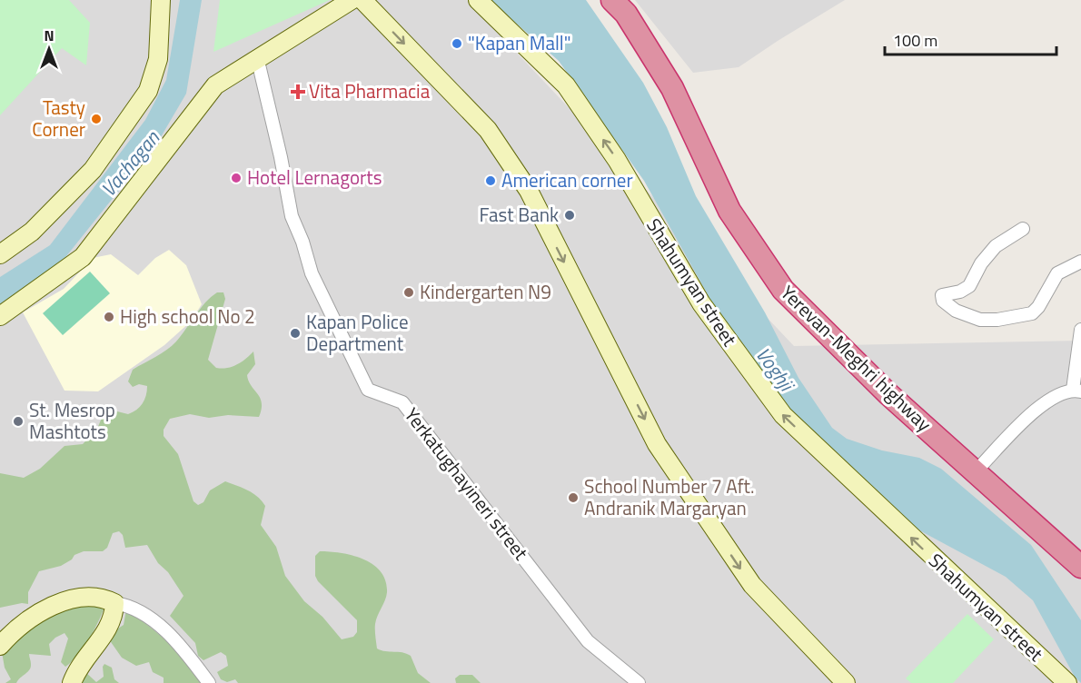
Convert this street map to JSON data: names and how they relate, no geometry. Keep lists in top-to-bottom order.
{
  "streets": {
    "highway": ["Yerevan-Meghri highway"],
    "street": ["Shahumyan street", "Yerkatughayineri street"]
  },
  "water": ["Vachagan", "Voghji"],
  "places": {
    "other": [
      "\"Kapan Mall\"",
      "Tasty Corner",
      "Hotel Lernagorts",
      "American corner",
      "Fast Bank",
      "Kindergarten N9",
      "High school No 2",
      "Kapan Police Department",
      "St. Mesrop Mashtots",
      "School Number 7 Aft. Andranik Margaryan"
    ],
    "health": ["Vita Pharmacia"]
  },
  "scale_bar": "100 m",
  "north": "top"
}
